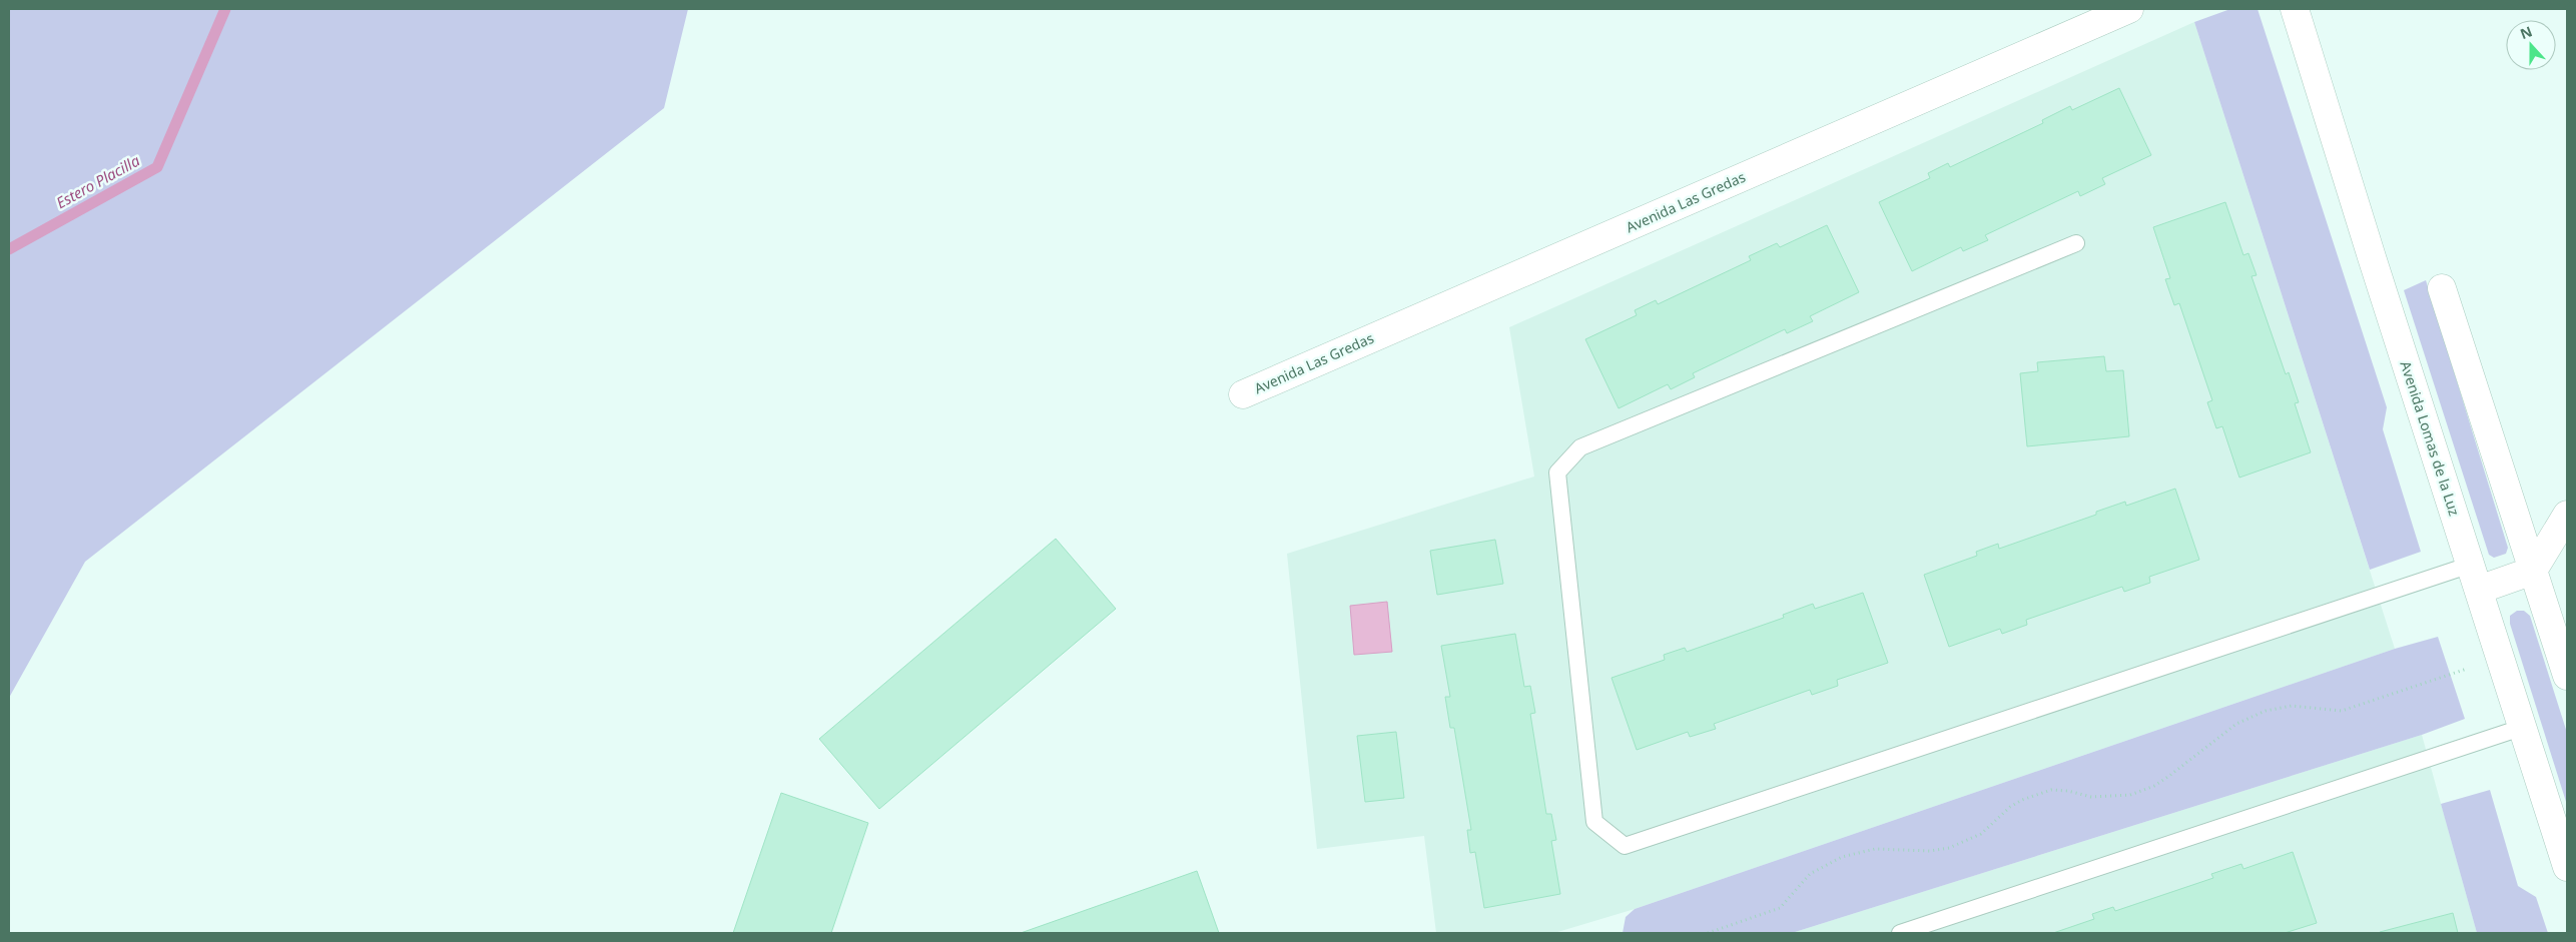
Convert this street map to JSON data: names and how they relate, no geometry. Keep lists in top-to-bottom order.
{
  "streets": {
    "street": ["Avenida Las Gredas", "Avenida Lomas de la Luz"]
  },
  "water": ["Estero Placilla"],
  "north": "top"
}
